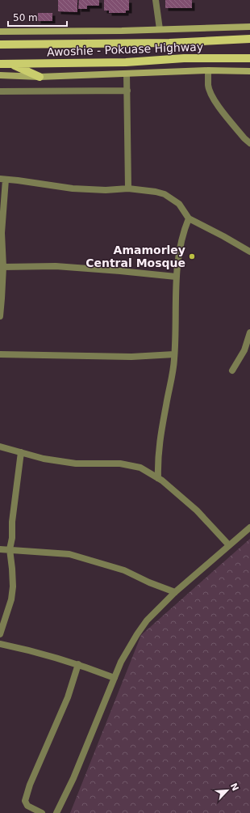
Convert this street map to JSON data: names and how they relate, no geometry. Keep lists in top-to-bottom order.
{
  "streets": {
    "main road": ["Awoshie - Pokuase Highway"]
  },
  "places": ["Amamorley Central Mosque"],
  "scale_bar": "50 m",
  "north": "top right"
}
